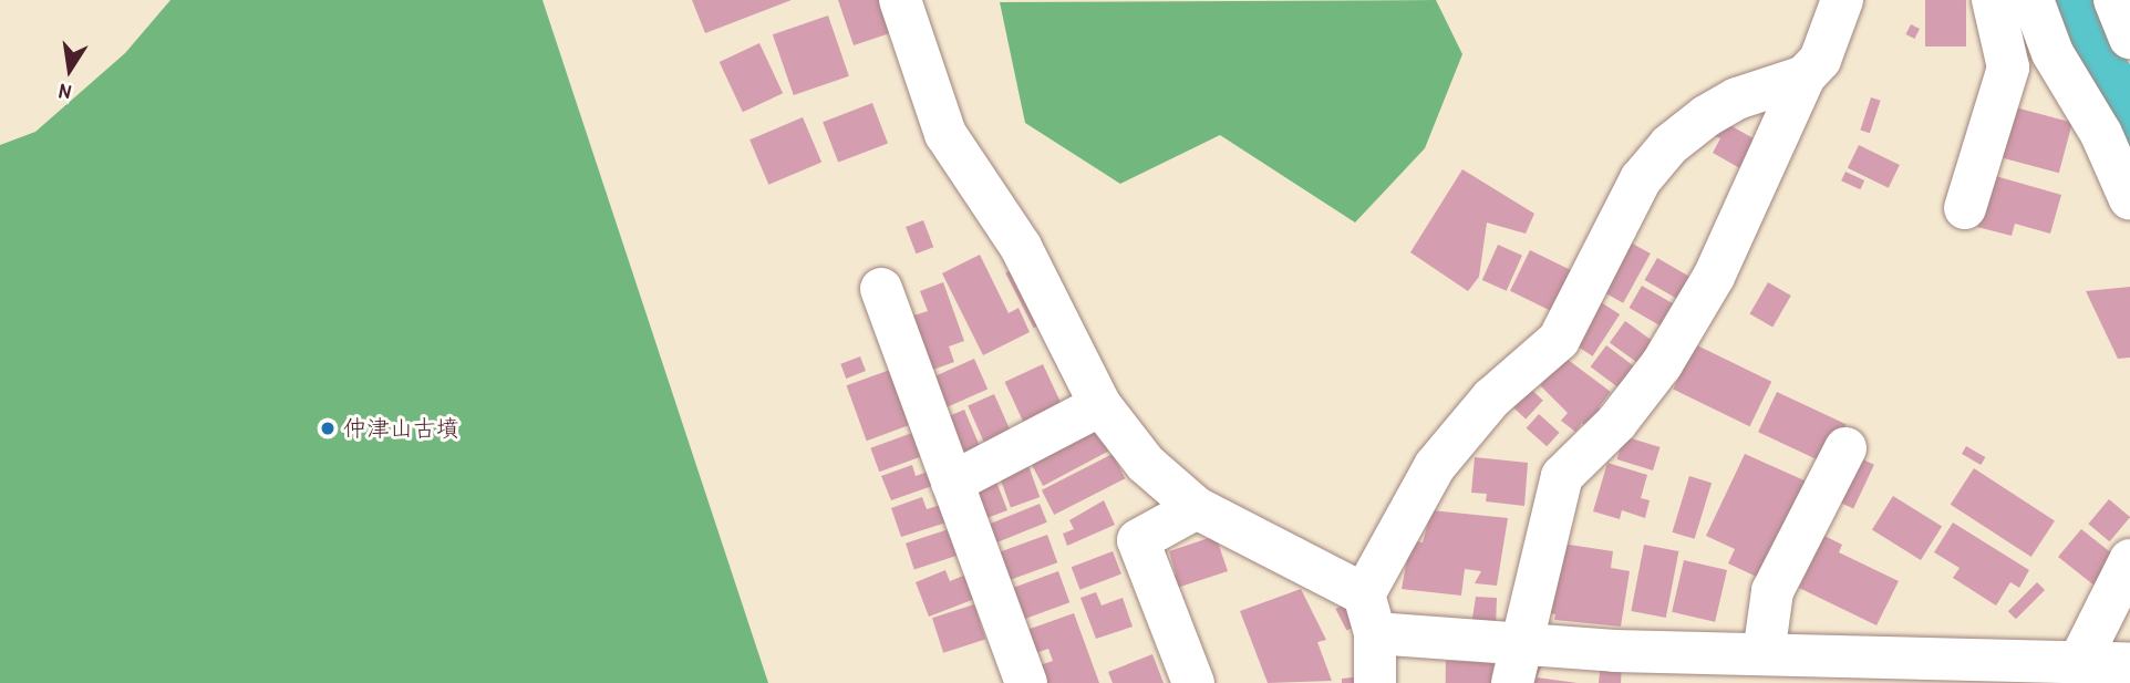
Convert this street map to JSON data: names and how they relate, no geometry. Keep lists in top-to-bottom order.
{
  "places": ["仲津山古墳"],
  "north": "bottom"
}
